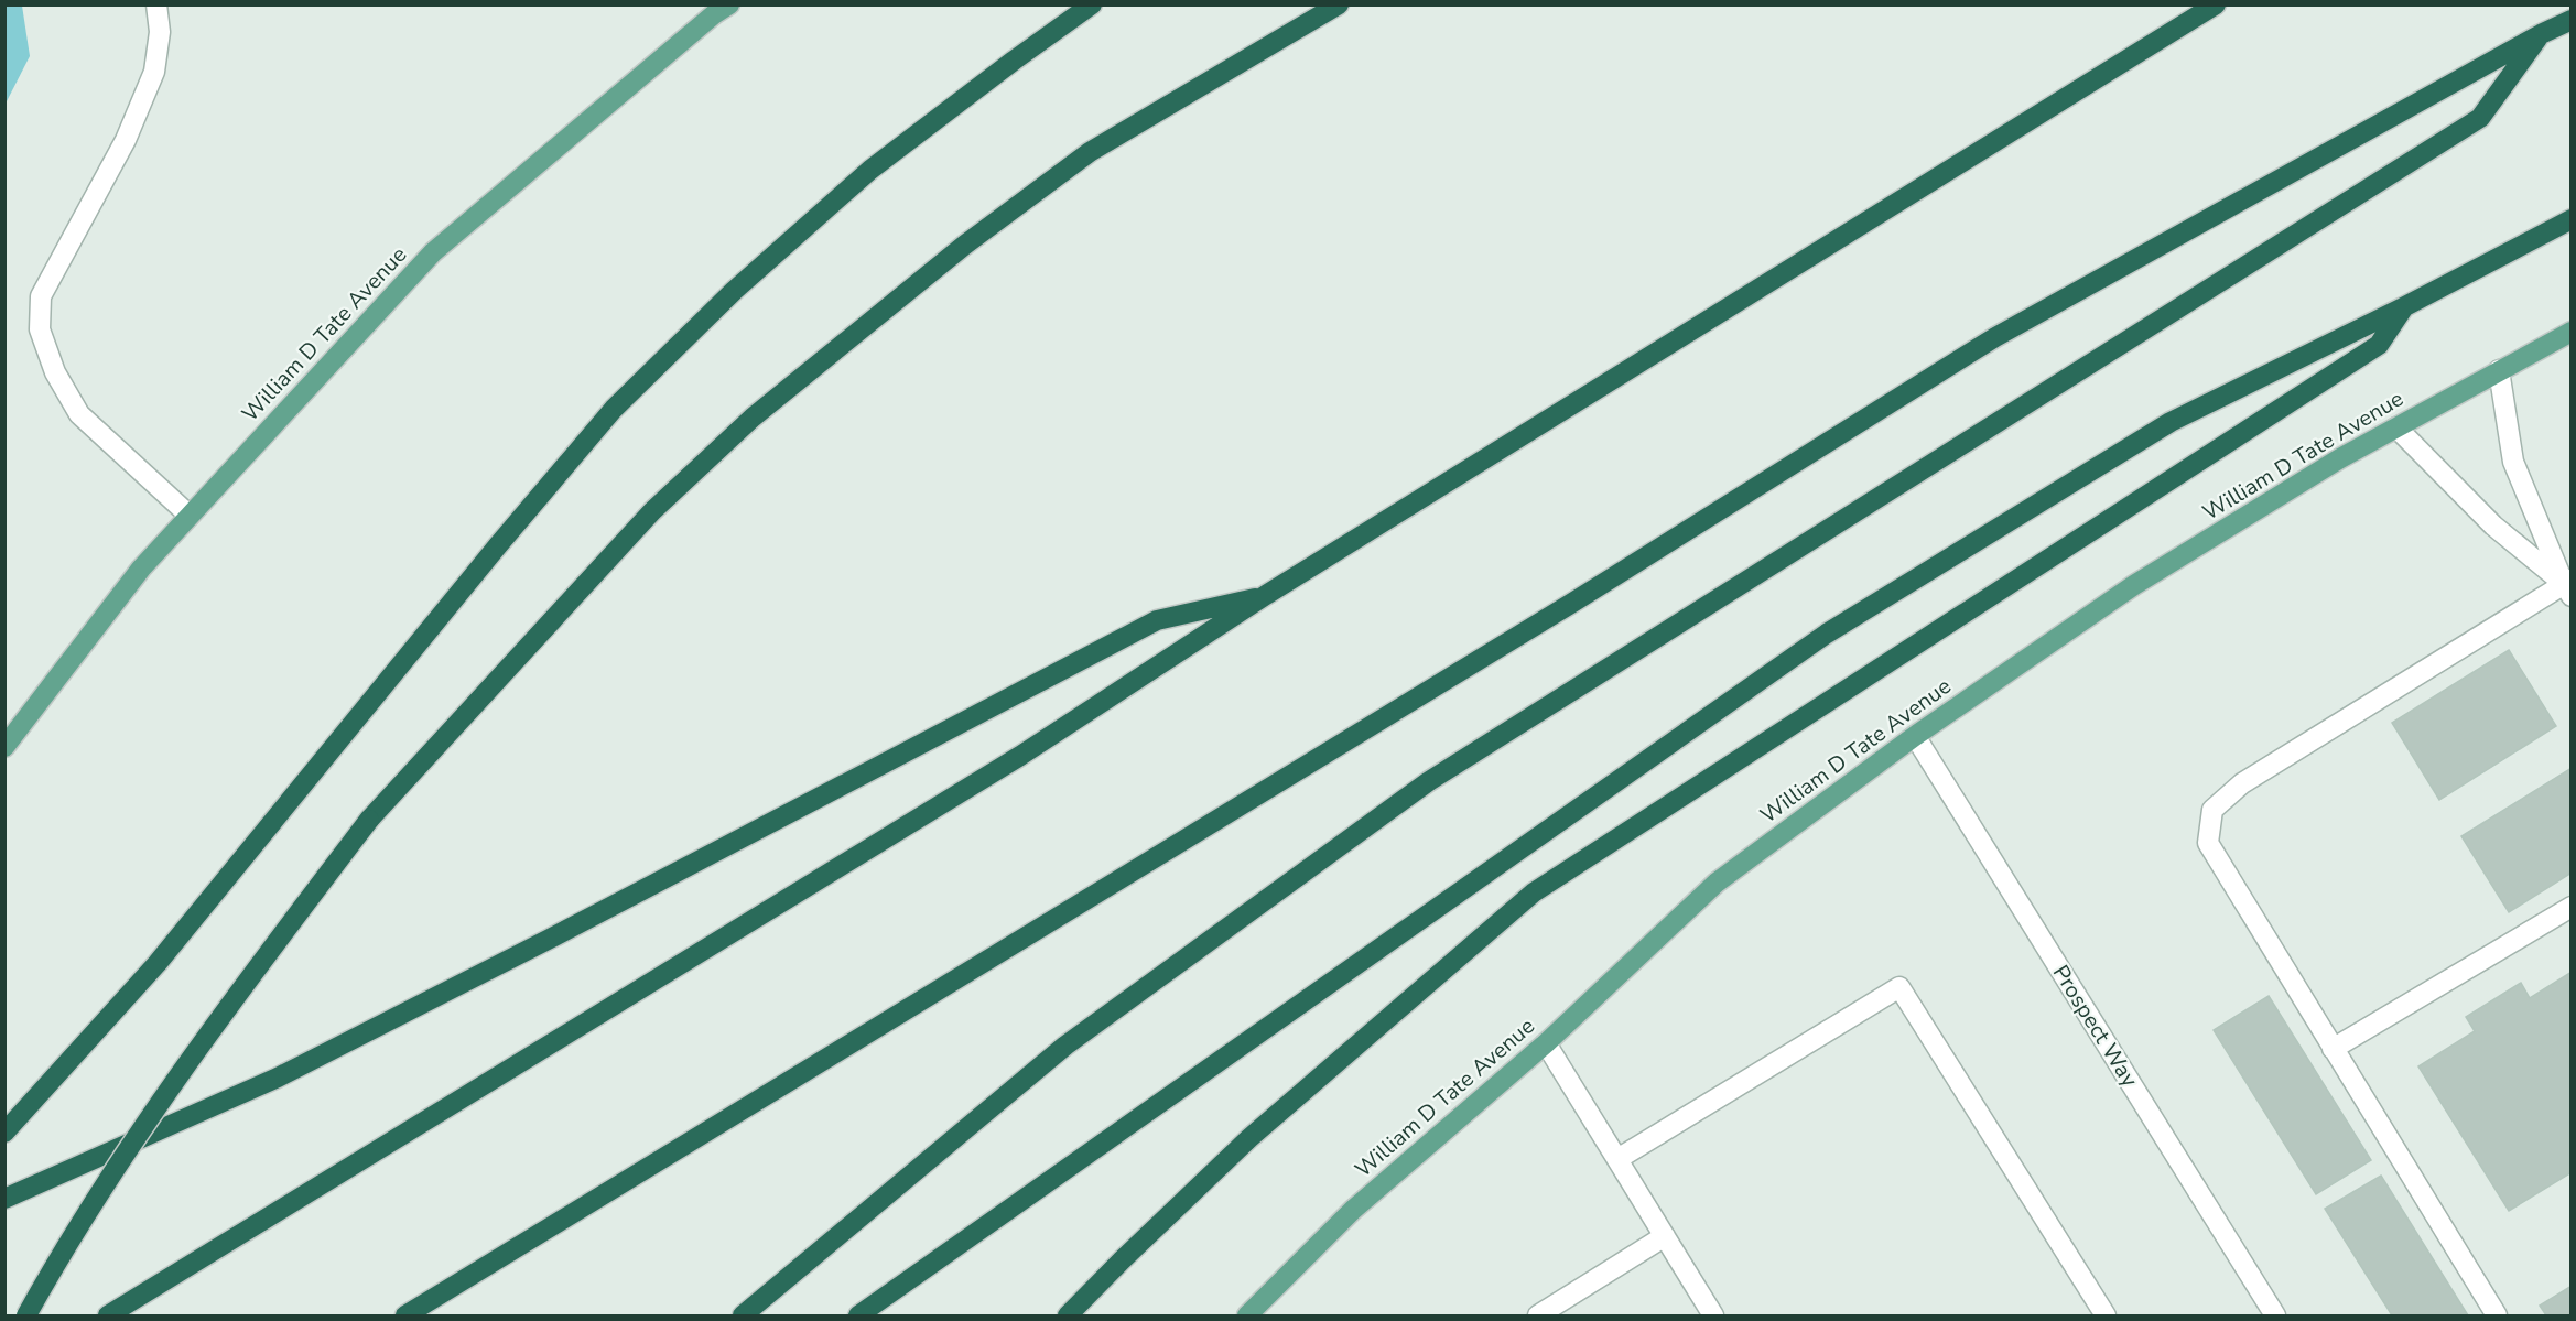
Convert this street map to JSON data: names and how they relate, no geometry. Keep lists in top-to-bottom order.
{
  "streets": {
    "main road": ["William D Tate Avenue"],
    "street": ["Prospect Way"]
  },
  "crossings": [
    ["William D Tate Avenue", "Prospect Way"]
  ]
}
